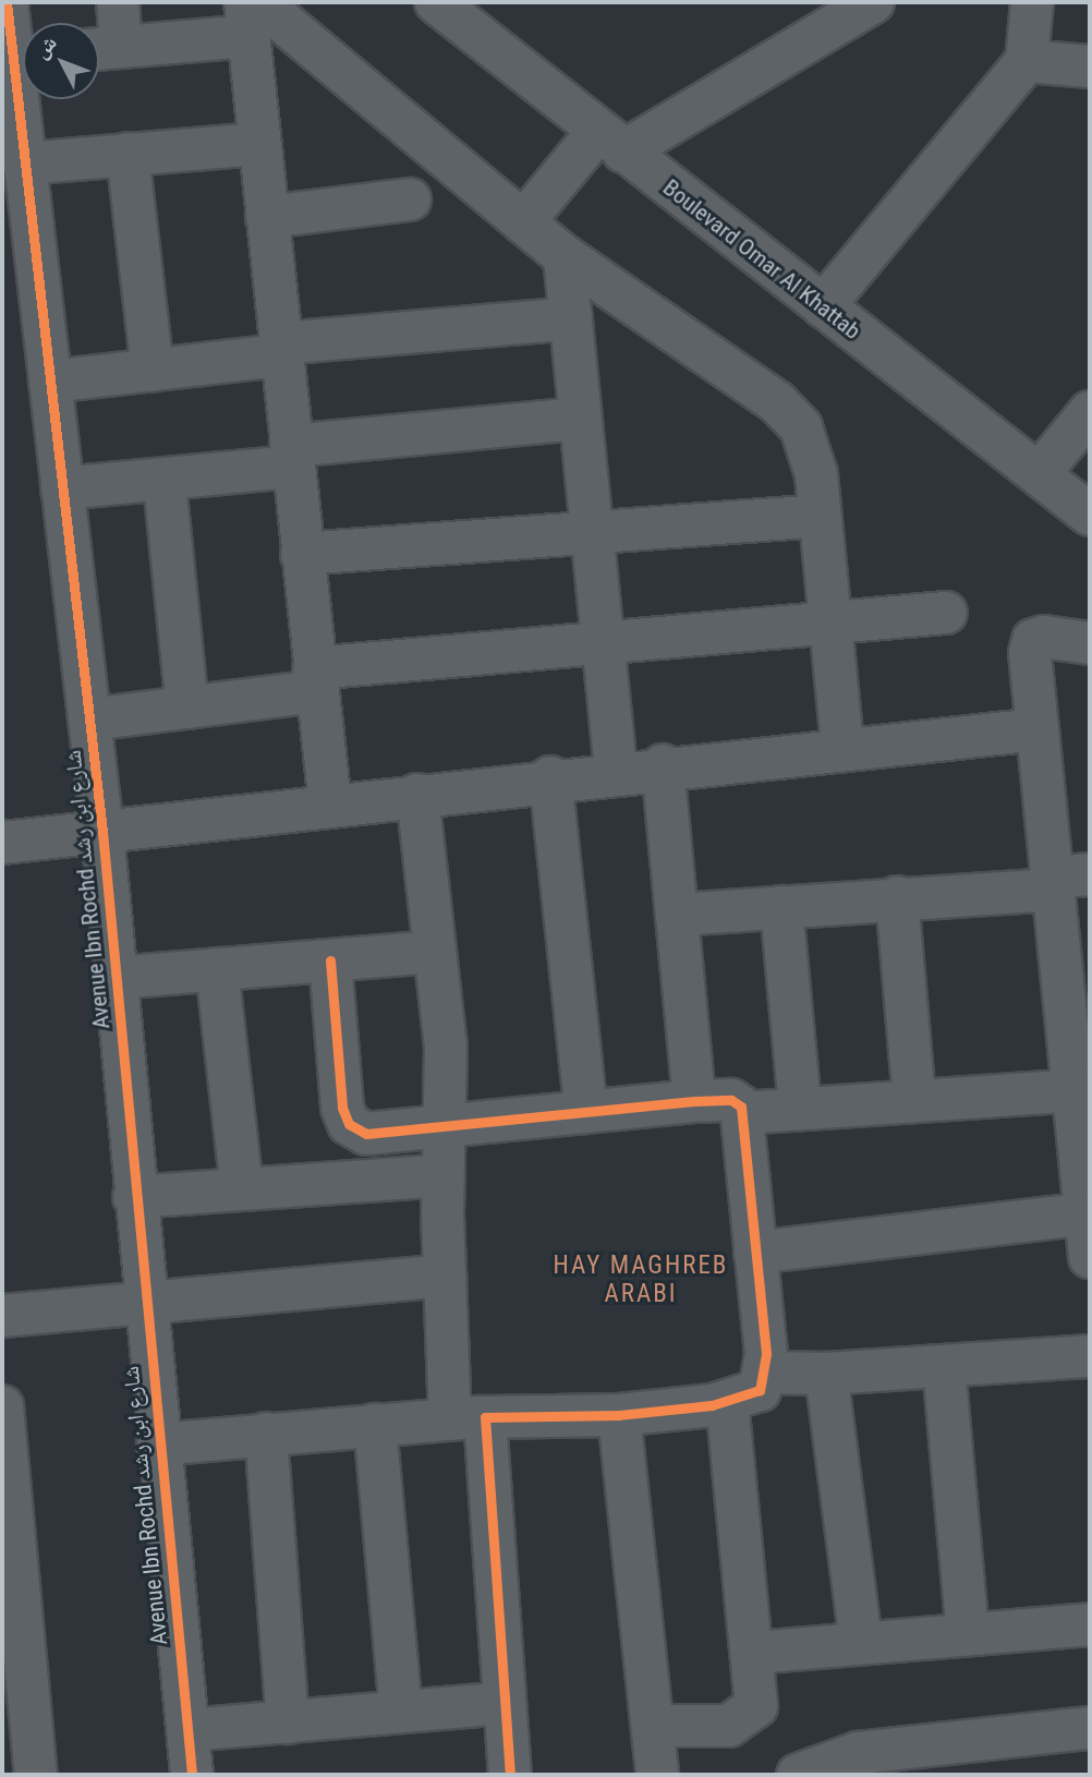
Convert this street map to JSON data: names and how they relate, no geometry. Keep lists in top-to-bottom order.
{
  "streets": {
    "street": ["Boulevard Omar Al Khattab", "Avenue Ibn Rochd شارع ابن رشد"]
  },
  "districts": ["HAY MAGHREB ARABI"],
  "north": "top left"
}
